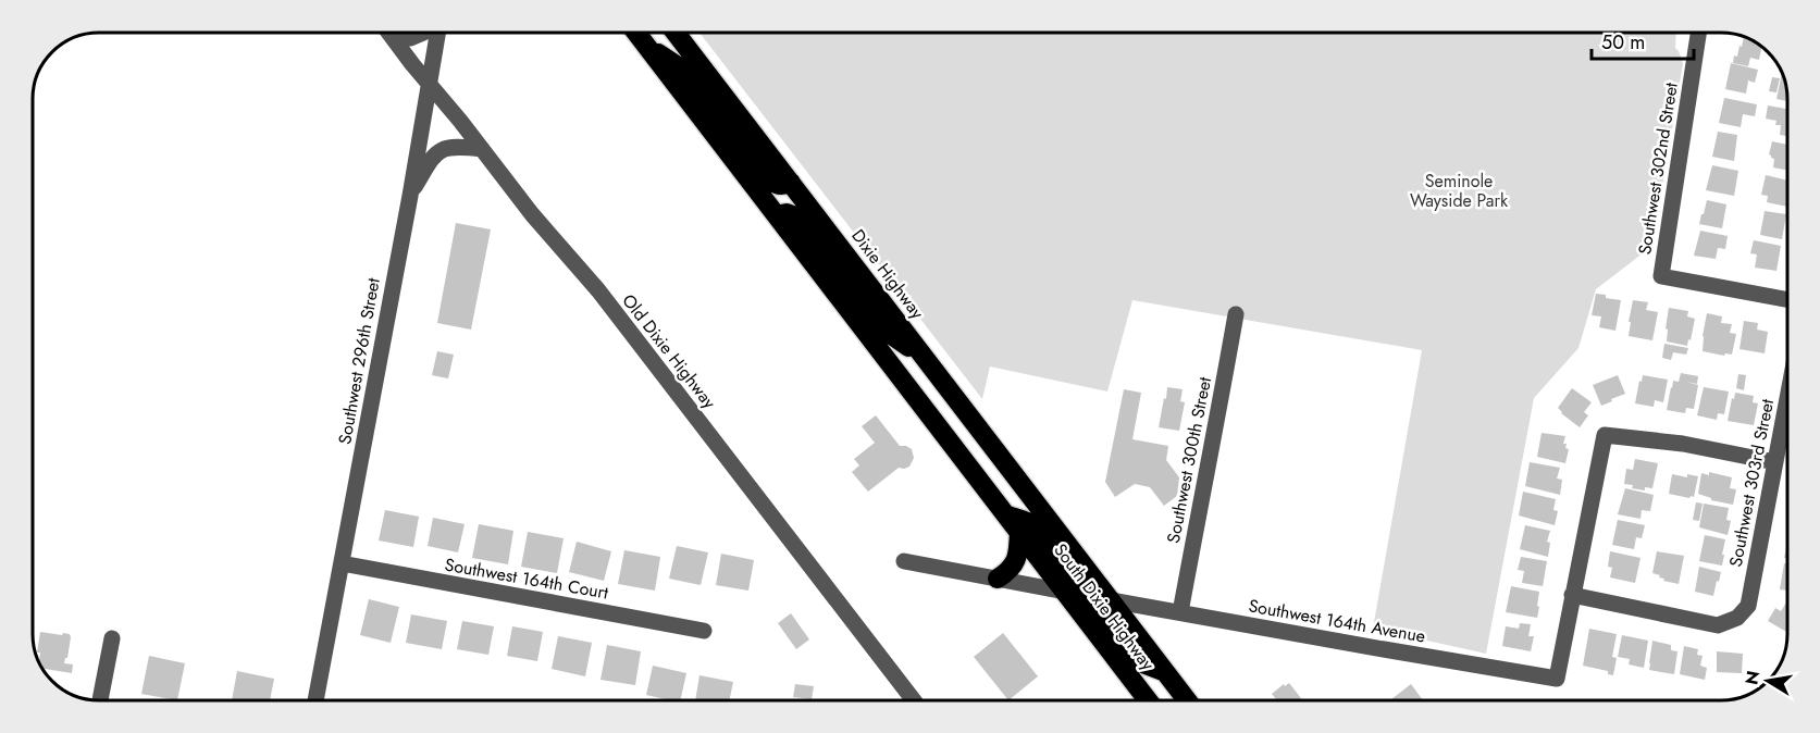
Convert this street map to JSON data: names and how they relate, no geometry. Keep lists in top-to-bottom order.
{
  "streets": {
    "highway": ["Dixie Highway", "South Dixie Highway"],
    "street": [
      "Southwest 302nd Street",
      "Old Dixie Highway",
      "Southwest 296th Street",
      "Southwest 300th Street",
      "Southwest 303rd Street",
      "Southwest 164th Court",
      "Southwest 164th Avenue"
    ]
  },
  "crossings": [
    ["Dixie Highway", "South Dixie Highway"],
    ["Old Dixie Highway", "Southwest 296th Street"],
    ["Southwest 296th Street", "Southwest 164th Court"],
    ["Southwest 300th Street", "Southwest 164th Avenue"],
    ["Southwest 303rd Street", "Southwest 164th Avenue"],
    ["South Dixie Highway", "Southwest 164th Avenue"]
  ],
  "parks": ["Seminole Wayside Park"],
  "scale_bar": "50 m",
  "north": "left"
}
